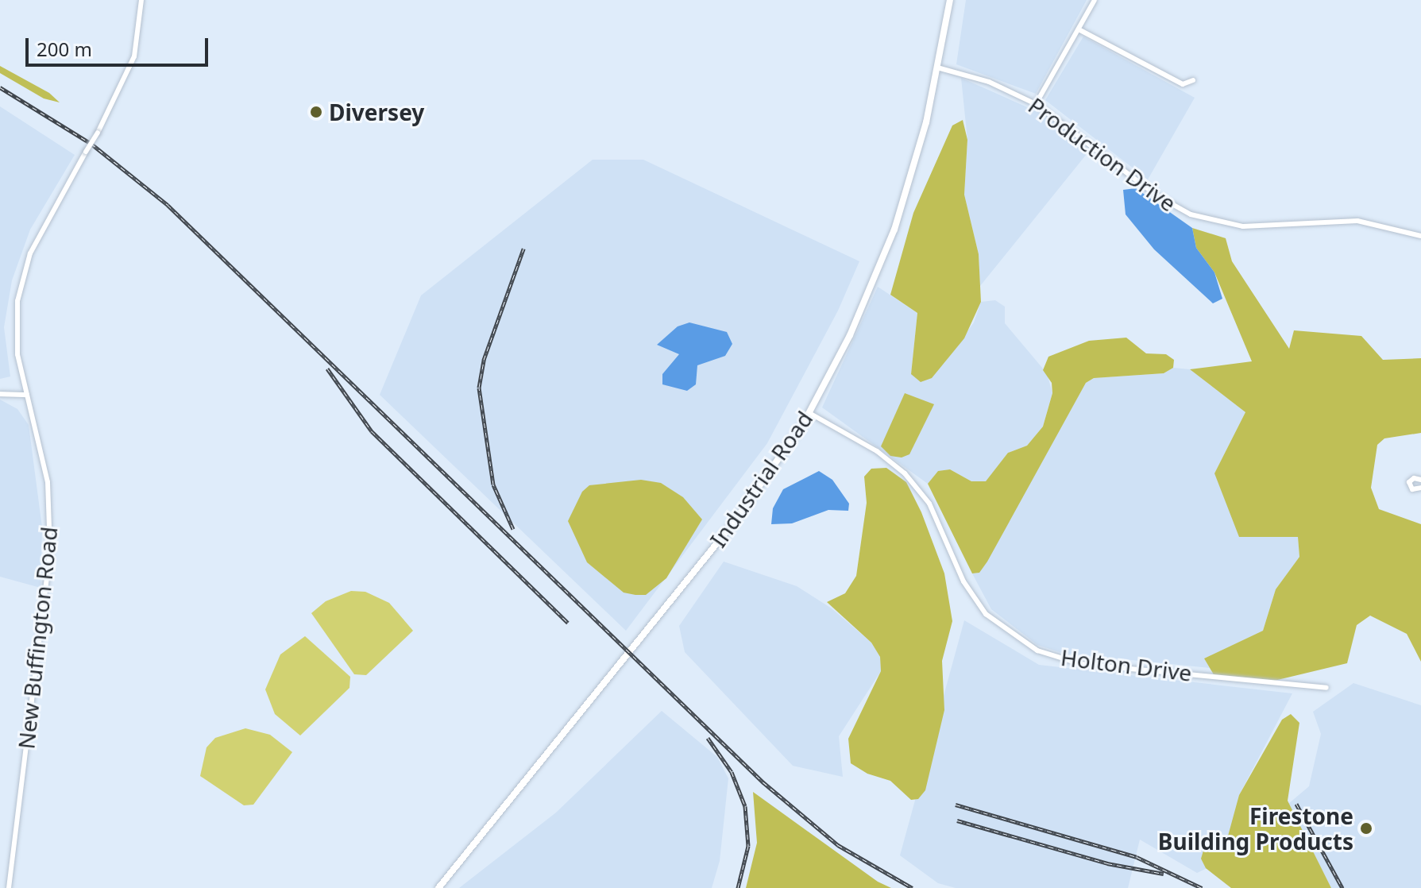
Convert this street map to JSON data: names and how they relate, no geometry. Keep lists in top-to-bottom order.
{
  "streets": {
    "main road": ["Industrial Road"],
    "street": ["Production Drive", "New Buffington Road", "Holton Drive"]
  },
  "crossings": [
    ["Production Drive", "Industrial Road"],
    ["Industrial Road", "Holton Drive"]
  ],
  "places": ["Diversey", "Firestone Building Products"],
  "scale_bar": "200 m"
}
